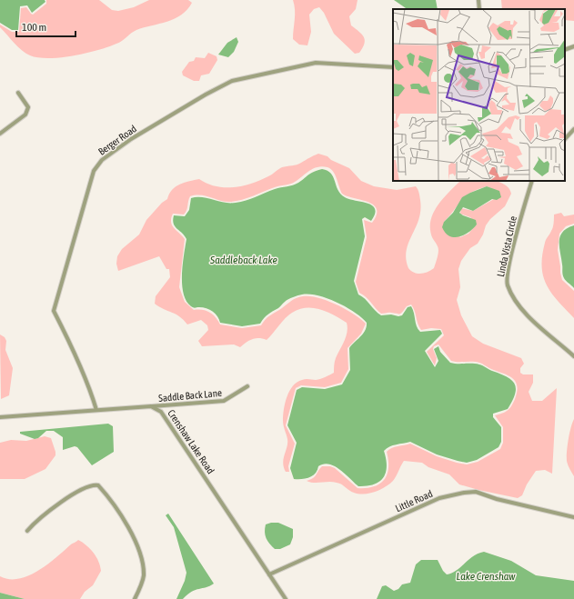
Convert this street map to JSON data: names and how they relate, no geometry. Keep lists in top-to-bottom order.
{
  "streets": {
    "street": [
      "Berger Road",
      "Linda Vista Circle",
      "Saddle Back Lane",
      "Crenshaw Lake Road",
      "Little Road"
    ]
  },
  "crossings": [
    ["Saddle Back Lane", "Crenshaw Lake Road"],
    ["Crenshaw Lake Road", "Little Road"]
  ],
  "water": ["Saddleback Lake", "Lake Crenshaw"],
  "scale_bar": "100 m"
}
